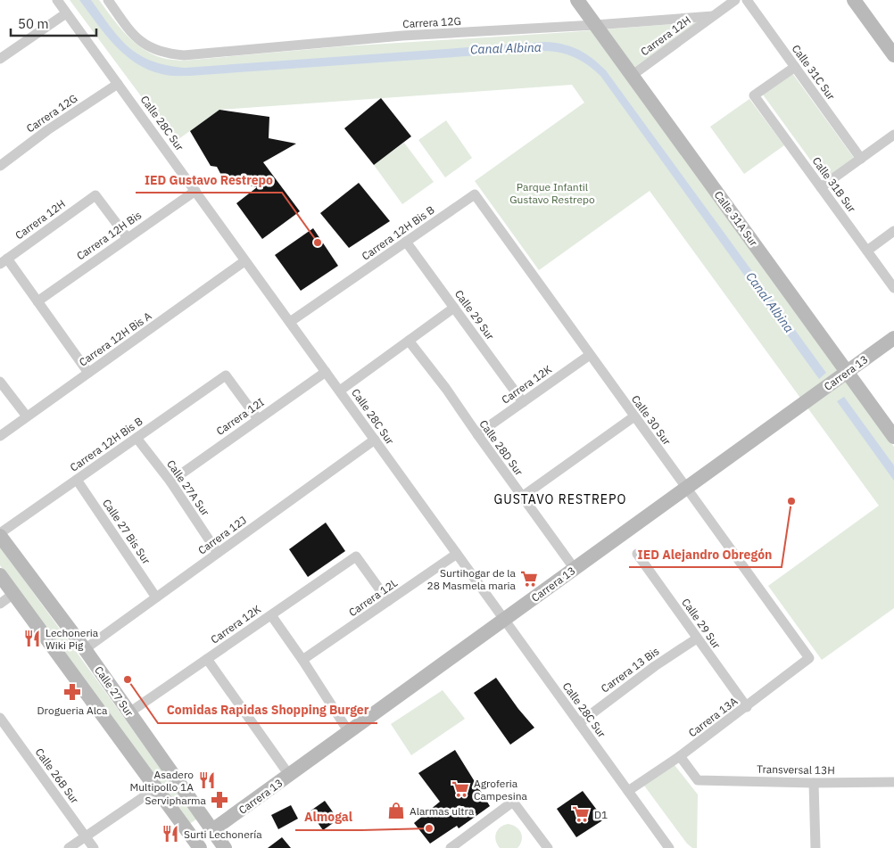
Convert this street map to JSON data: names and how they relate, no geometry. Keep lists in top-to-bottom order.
{
  "streets": {
    "street": [
      "Carrera 12G",
      "Carrera 12H",
      "Calle 31C Sur",
      "Calle 28C Sur",
      "Calle 31B Sur",
      "Calle 31A Sur",
      "Carrera 12H Bis B",
      "Carrera 12H Bis",
      "Calle 29 Sur",
      "Carrera 12H Bis A",
      "Carrera 13",
      "Carrera 12K",
      "Carrera 12I",
      "Calle 30 Sur",
      "Calle 28D Sur",
      "Calle 27A Sur",
      "Calle 27 Bis Sur",
      "Carrera 12J",
      "Carrera 12L",
      "Carrera 13 Bis",
      "Calle 27 Sur",
      "Carrera 13A",
      "Transversal 13H",
      "Calle 26B Sur"
    ]
  },
  "crossings": [
    ["Carrera 12G", "Carrera 12H"],
    ["Carrera 12G", "Calle 28C Sur"],
    ["Carrera 12G", "Calle 31A Sur"],
    ["Carrera 12H", "Calle 31A Sur"],
    ["Carrera 12H", "Carrera 12H Bis"],
    ["Calle 31C Sur", "Calle 31B Sur"],
    ["Calle 28C Sur", "Carrera 12H Bis B"],
    ["Calle 28C Sur", "Carrera 12H Bis"],
    ["Calle 28C Sur", "Carrera 12H Bis A"],
    ["Calle 28C Sur", "Carrera 13"],
    ["Calle 28C Sur", "Carrera 12I"],
    ["Calle 28C Sur", "Carrera 12J"],
    ["Calle 28C Sur", "Carrera 12L"],
    ["Calle 28C Sur", "Carrera 13 Bis"],
    ["Calle 28C Sur", "Carrera 13A"],
    ["Calle 31A Sur", "Carrera 13"],
    ["Carrera 12H Bis B", "Calle 29 Sur"],
    ["Carrera 12H Bis B", "Carrera 12I"],
    ["Carrera 12H Bis B", "Calle 30 Sur"],
    ["Carrera 12H Bis B", "Calle 27A Sur"],
    ["Carrera 12H Bis B", "Calle 27 Bis Sur"],
    ["Carrera 12H Bis B", "Calle 27 Sur"],
    ["Calle 29 Sur", "Carrera 12K"],
    ["Calle 29 Sur", "Carrera 13 Bis"],
    ["Calle 29 Sur", "Carrera 13A"],
    ["Carrera 13", "Calle 30 Sur"],
    ["Carrera 13", "Calle 28D Sur"],
    ["Carrera 13", "Calle 27 Sur"],
    ["Carrera 12K", "Calle 30 Sur"],
    ["Carrera 12K", "Calle 28D Sur"],
    ["Carrera 12K", "Carrera 12L"],
    ["Carrera 12K", "Calle 27 Sur"],
    ["Carrera 12I", "Calle 27A Sur"],
    ["Calle 30 Sur", "Carrera 13A"],
    ["Calle 27A Sur", "Carrera 12J"],
    ["Calle 27 Bis Sur", "Carrera 12J"],
    ["Carrera 12J", "Calle 27 Sur"],
    ["Carrera 13A", "Transversal 13H"]
  ],
  "districts": ["GUSTAVO RESTREPO"],
  "water": ["Canal Albina"],
  "parks": ["Parque Infantil Gustavo Restrepo"],
  "places": {
    "other": [
      "IED Gustavo Restrepo",
      "IED Alejandro Obregón",
      "Comidas Rapidas Shopping Burger",
      "Almogal"
    ],
    "supermarket": ["Surtihogar de la 28 Masmela maria", "Agroferia Campesina", "D1"],
    "restaurant": ["Lechoneria Wiki Pig", "Asadero Multipollo 1A", "Surti Lechonería"],
    "pharmacy": ["Drogueria Alca", "Servipharma"],
    "shop": ["Alarmas ultra"]
  },
  "scale_bar": "50 m"
}
